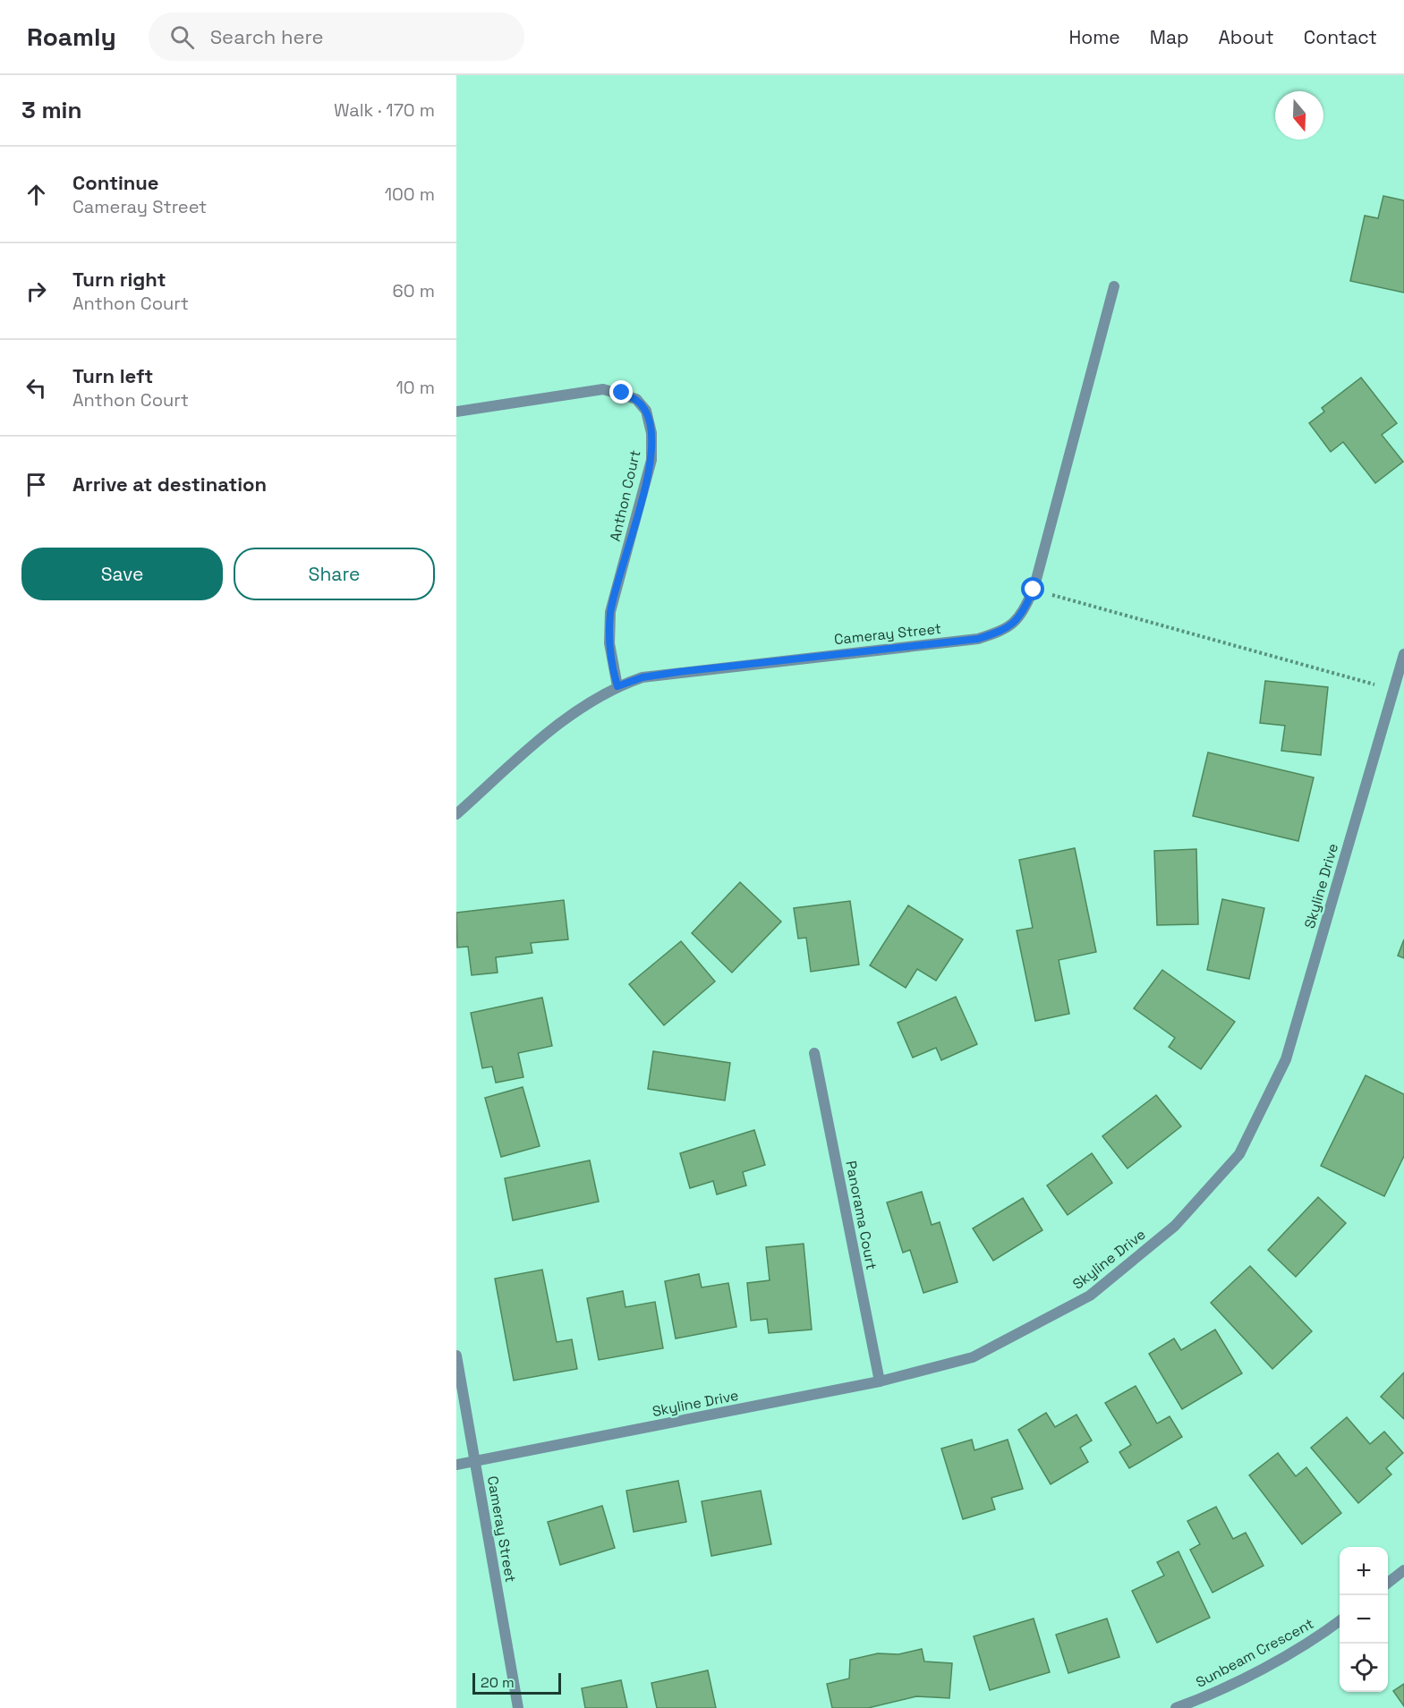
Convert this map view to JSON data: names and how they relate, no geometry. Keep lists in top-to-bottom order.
{
  "streets": {
    "street": [
      "Anthon Court",
      "Cameray Street",
      "Skyline Drive",
      "Panorama Court",
      "Sunbeam Crescent"
    ]
  },
  "crossings": [
    ["Anthon Court", "Cameray Street"],
    ["Cameray Street", "Skyline Drive"],
    ["Skyline Drive", "Panorama Court"]
  ],
  "scale_bar": "20 m",
  "north": "bottom",
  "page": {
    "header": "Roamly",
    "search": "Search here",
    "nav": [
      "Home",
      "Map",
      "About",
      "Contact"
    ],
    "heading": ["3 min", "Walk · 170 m"],
    "list": [
      ["Continue", "Cameray Street", "100 m"],
      ["Turn right", "Anthon Court", "60 m"],
      ["Turn left", "Anthon Court", "10 m"],
      "Arrive at destination"
    ],
    "buttons": ["Save", "Share"],
    "map_buttons": ["+", "−"],
    "scale": "20 m"
  }
}
